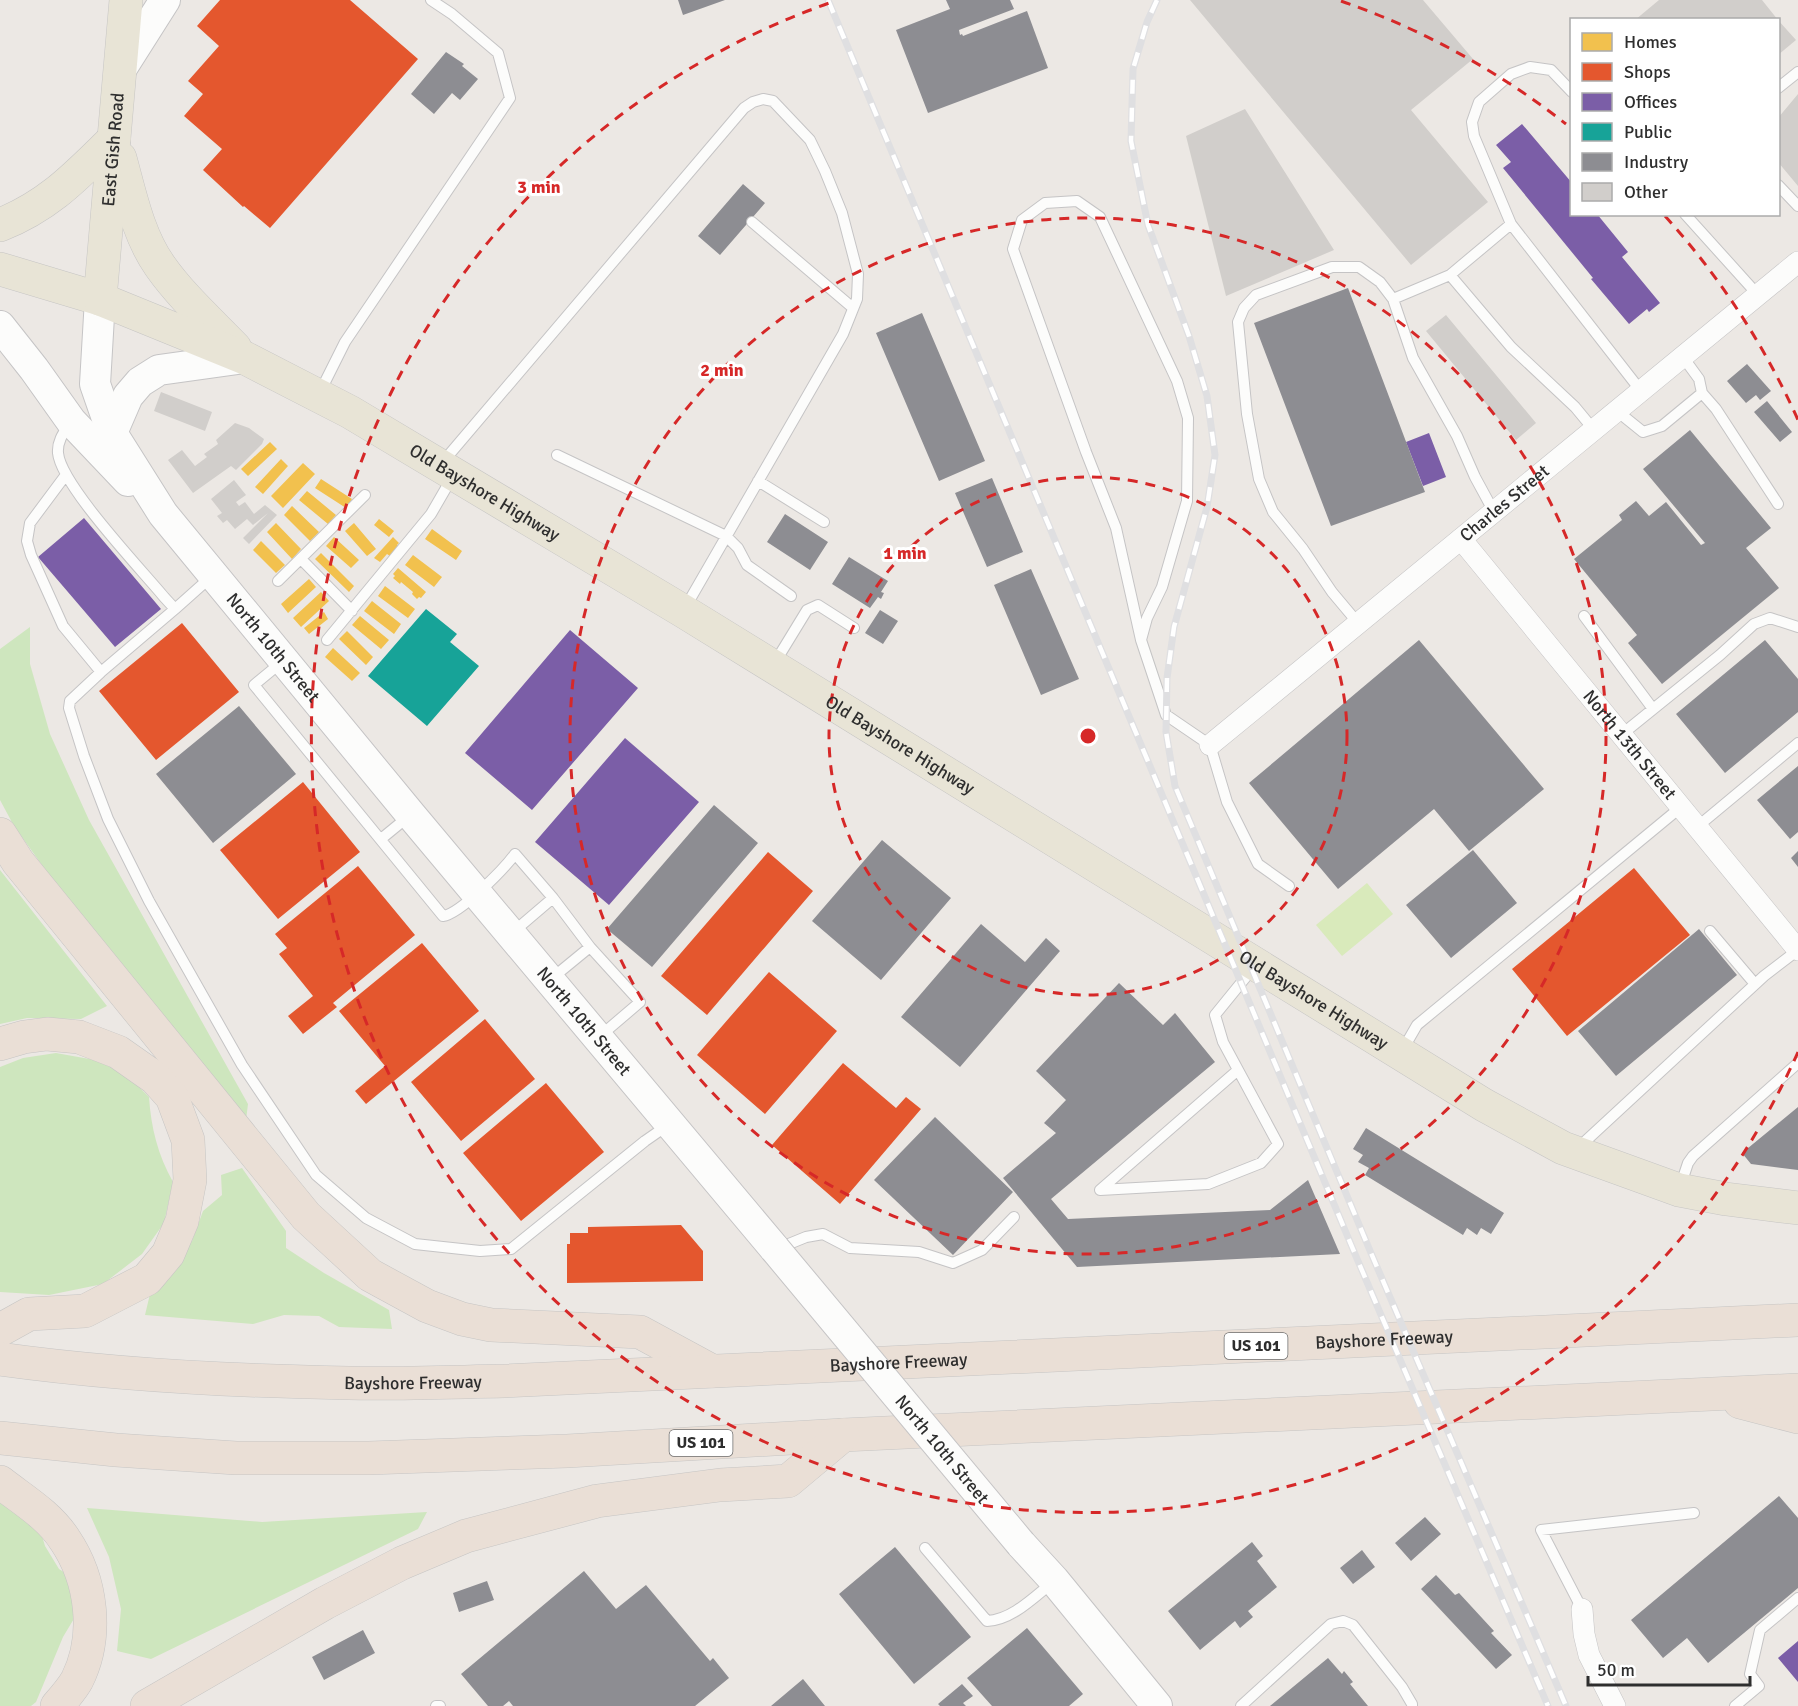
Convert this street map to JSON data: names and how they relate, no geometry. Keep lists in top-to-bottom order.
{
  "streets": {
    "highway": ["Bayshore Freeway", "US 101"],
    "main road": ["East Gish Road", "Old Bayshore Highway", "North 10th Street"],
    "street": ["Charles Street", "North 13th Street"]
  },
  "crossings": [
    ["East Gish Road", "Old Bayshore Highway"],
    ["East Gish Road", "North 10th Street"],
    ["Old Bayshore Highway", "North 10th Street"],
    ["Charles Street", "North 13th Street"]
  ],
  "legend": [
    "Homes",
    "Shops",
    "Offices",
    "Public",
    "Industry",
    "Other"
  ],
  "scale_bar": "50 m",
  "rings": ["3 min", "2 min", "1 min"]
}
